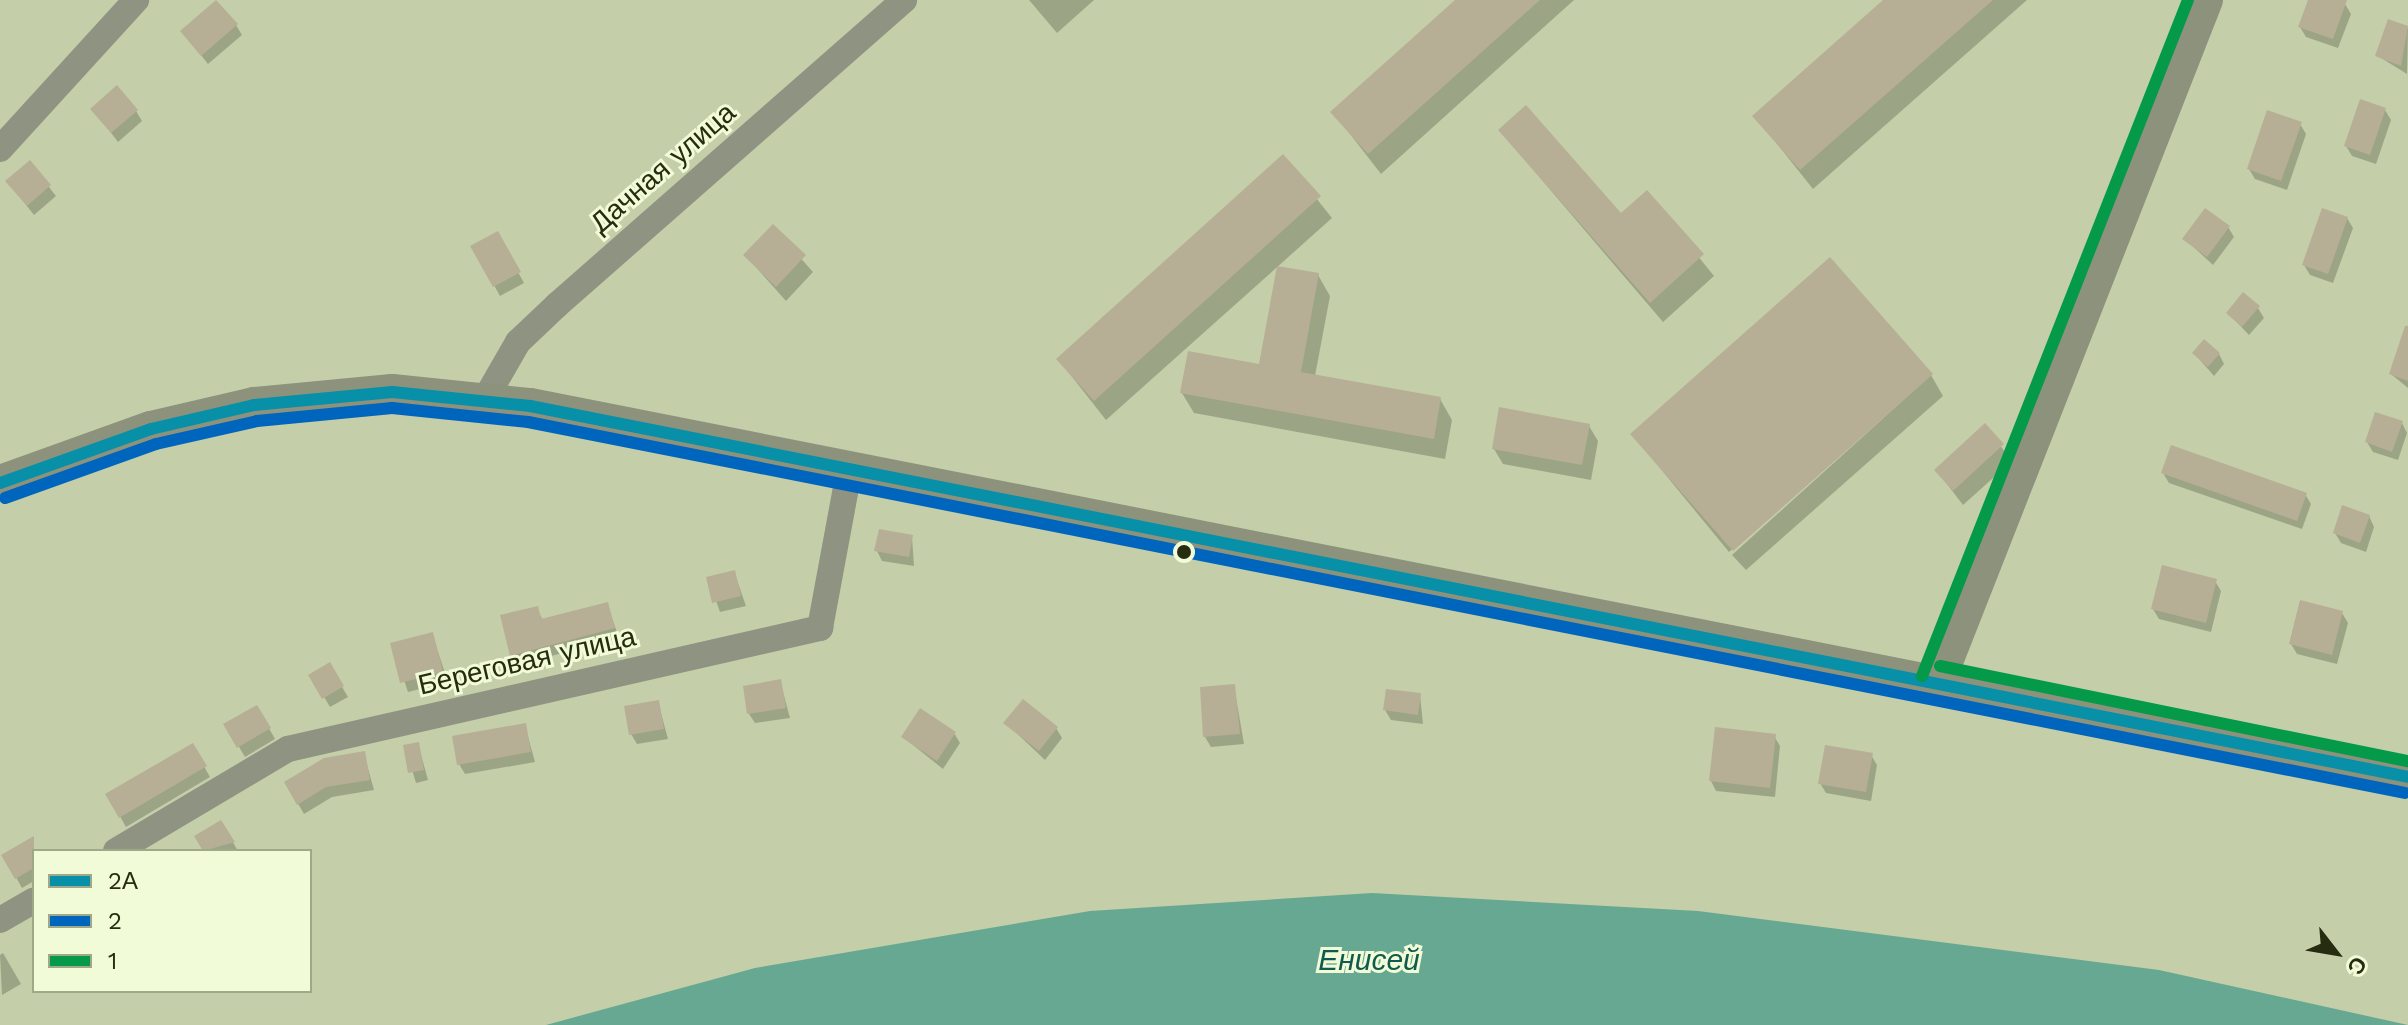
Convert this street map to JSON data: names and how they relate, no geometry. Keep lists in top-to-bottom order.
{
  "streets": {
    "street": ["Дачная улица", "Береговая улица"]
  },
  "water": ["Енисей"],
  "lines": ["transit line 1", "transit line 2А", "transit line 2"],
  "legend": ["2А", "2", "1"],
  "north": "bottom right"
}
